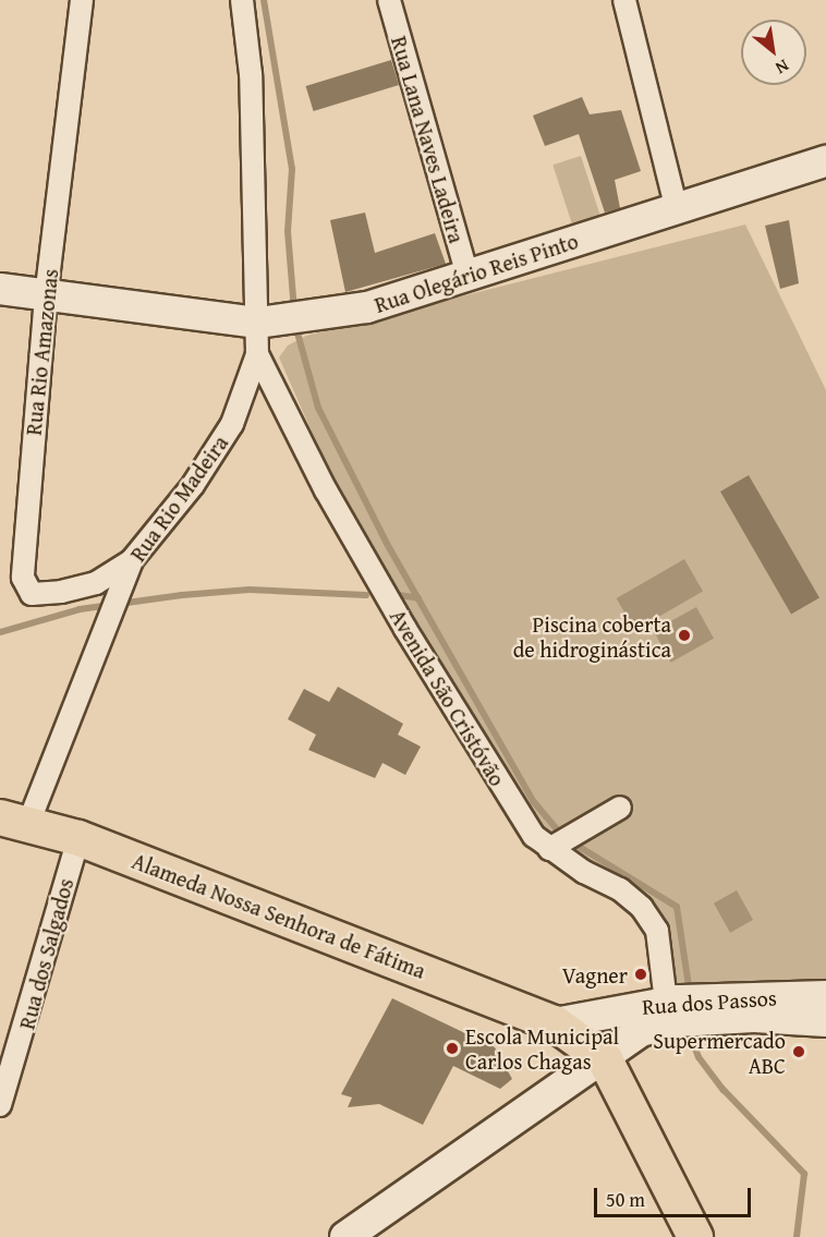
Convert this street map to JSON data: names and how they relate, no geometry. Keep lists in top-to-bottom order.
{
  "streets": {
    "main road": ["Alameda Nossa Senhora de Fátima"],
    "street": [
      "Rua Lana Naves Ladeira",
      "Rua Olegário Reis Pinto",
      "Rua Rio Amazonas",
      "Rua Rio Madeira",
      "Avenida São Cristóvão",
      "Rua dos Salgados",
      "Rua dos Passos"
    ]
  },
  "crossings": [
    ["Rua Lana Naves Ladeira", "Rua Olegário Reis Pinto"],
    ["Rua Olegário Reis Pinto", "Rua Rio Amazonas"],
    ["Rua Olegário Reis Pinto", "Rua Rio Madeira"],
    ["Rua Rio Amazonas", "Rua Rio Madeira"],
    ["Rua Rio Madeira", "Avenida São Cristóvão"],
    ["Rua Rio Madeira", "Alameda Nossa Senhora de Fátima"],
    ["Avenida São Cristóvão", "Rua dos Passos"],
    ["Alameda Nossa Senhora de Fátima", "Rua dos Salgados"],
    ["Alameda Nossa Senhora de Fátima", "Rua dos Passos"]
  ],
  "places": [
    "Piscina coberta de hidroginástica",
    "Vagner",
    "Escola Municipal Carlos Chagas",
    "Supermercado ABC"
  ],
  "scale_bar": "50 m",
  "north": "bottom right"
}
